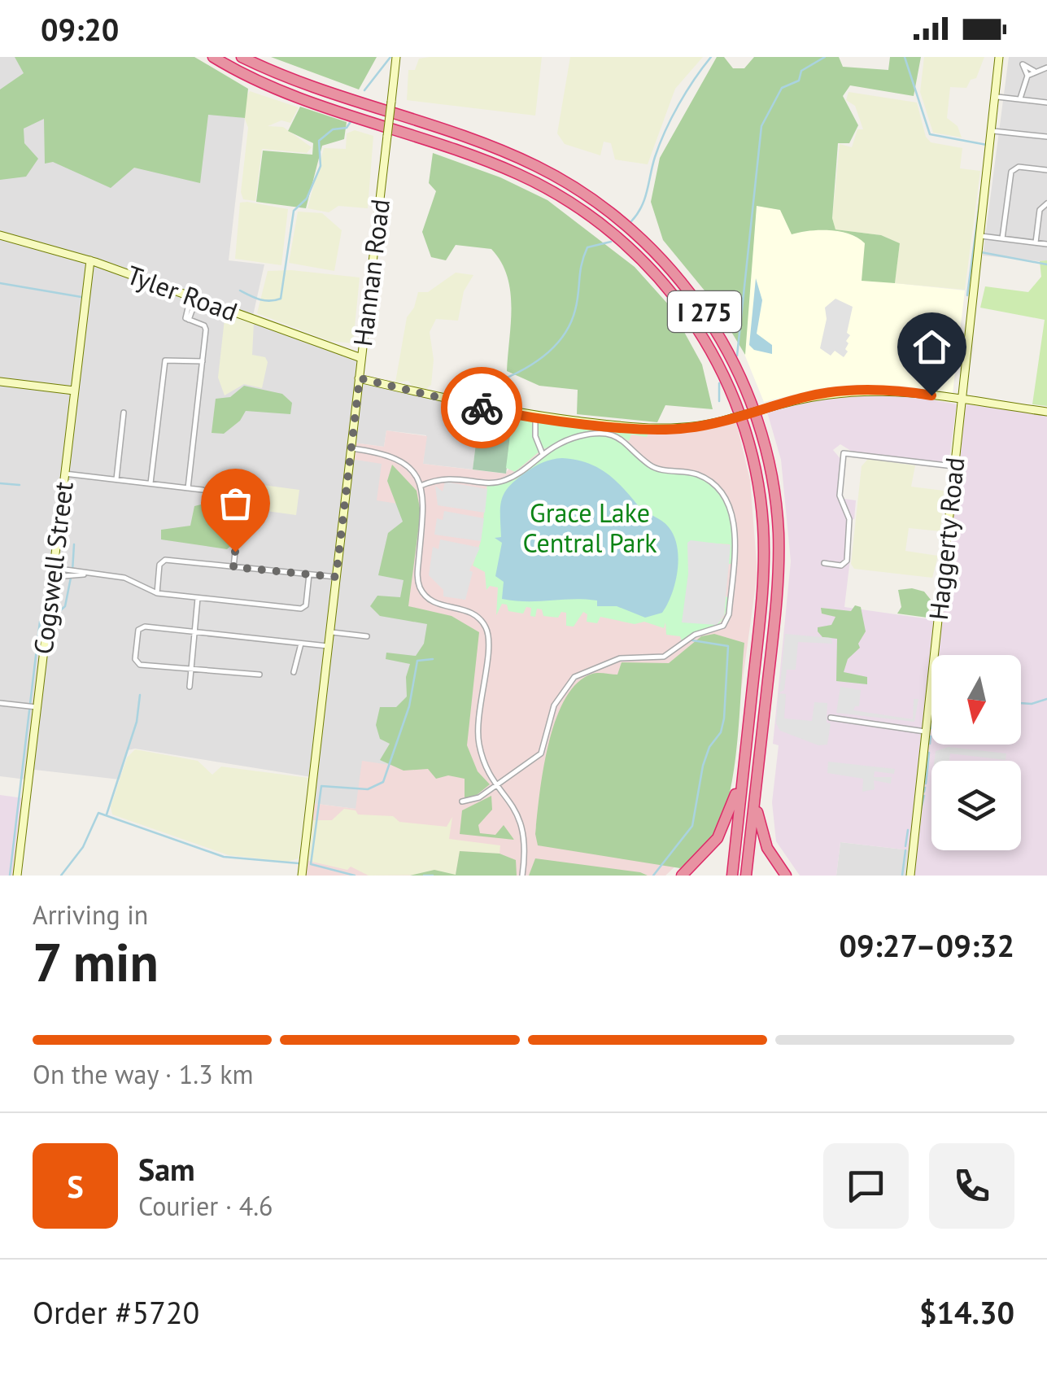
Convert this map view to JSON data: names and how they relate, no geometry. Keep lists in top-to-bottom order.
{
  "streets": {
    "highway": ["I 275"],
    "street": [
      "Hannan Road",
      "Tyler Road",
      "Haggerty Road",
      "Cogswell Street"
    ]
  },
  "crossings": [
    ["Hannan Road", "Tyler Road"],
    ["Tyler Road", "Cogswell Street"]
  ],
  "parks": ["Grace Lake Central Park"],
  "north": "bottom",
  "page": {
    "status": "09:20",
    "heading": ["7 min", "Arriving in", "09:27–09:32"],
    "panel": [
      "Sam",
      "Courier · 4.6",
      "Order #5720",
      "$14.30"
    ],
    "bar": "On the way · 1.3 km",
    "round": "S"
  }
}
